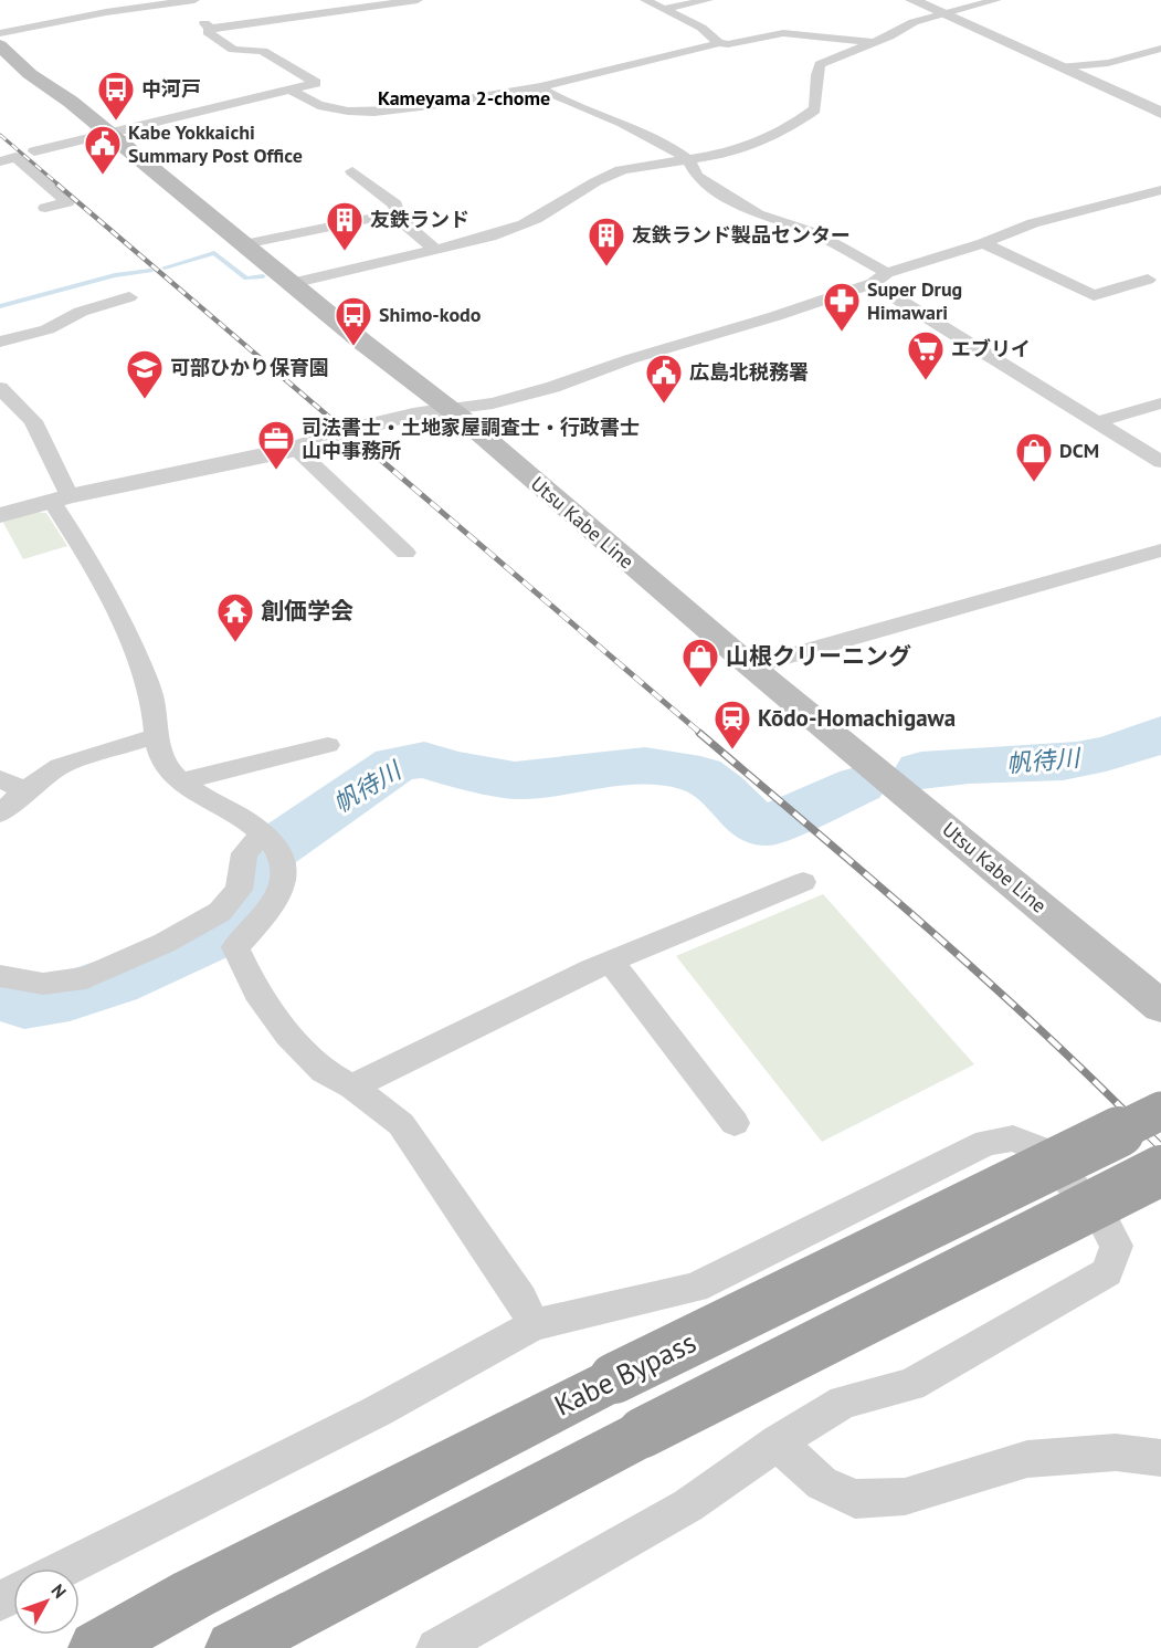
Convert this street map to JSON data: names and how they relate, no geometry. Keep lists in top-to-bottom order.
{
  "streets": {
    "highway": ["Kabe Bypass"],
    "main road": ["Utsu Kabe Line"]
  },
  "districts": ["Kameyama 2-chome"],
  "water": ["帆待川"],
  "places": {
    "bus stop": ["中河戸", "Shimo-kodo"],
    "public building": ["Kabe Yokkaichi Summary Post Office", "広島北税務署"],
    "building": ["友鉄ランド", "友鉄ランド製品センター"],
    "pharmacy": ["Super Drug Himawari"],
    "supermarket": ["エブリイ"],
    "school or university": ["可部ひかり保育園"],
    "office": ["司法書士・土地家屋調査士・行政書士 山中事務所"],
    "shop": ["DCM", "山根クリーニング"],
    "temple": ["創価学会"],
    "station": ["Kōdo-Homachigawa"]
  },
  "north": "top right"
}
